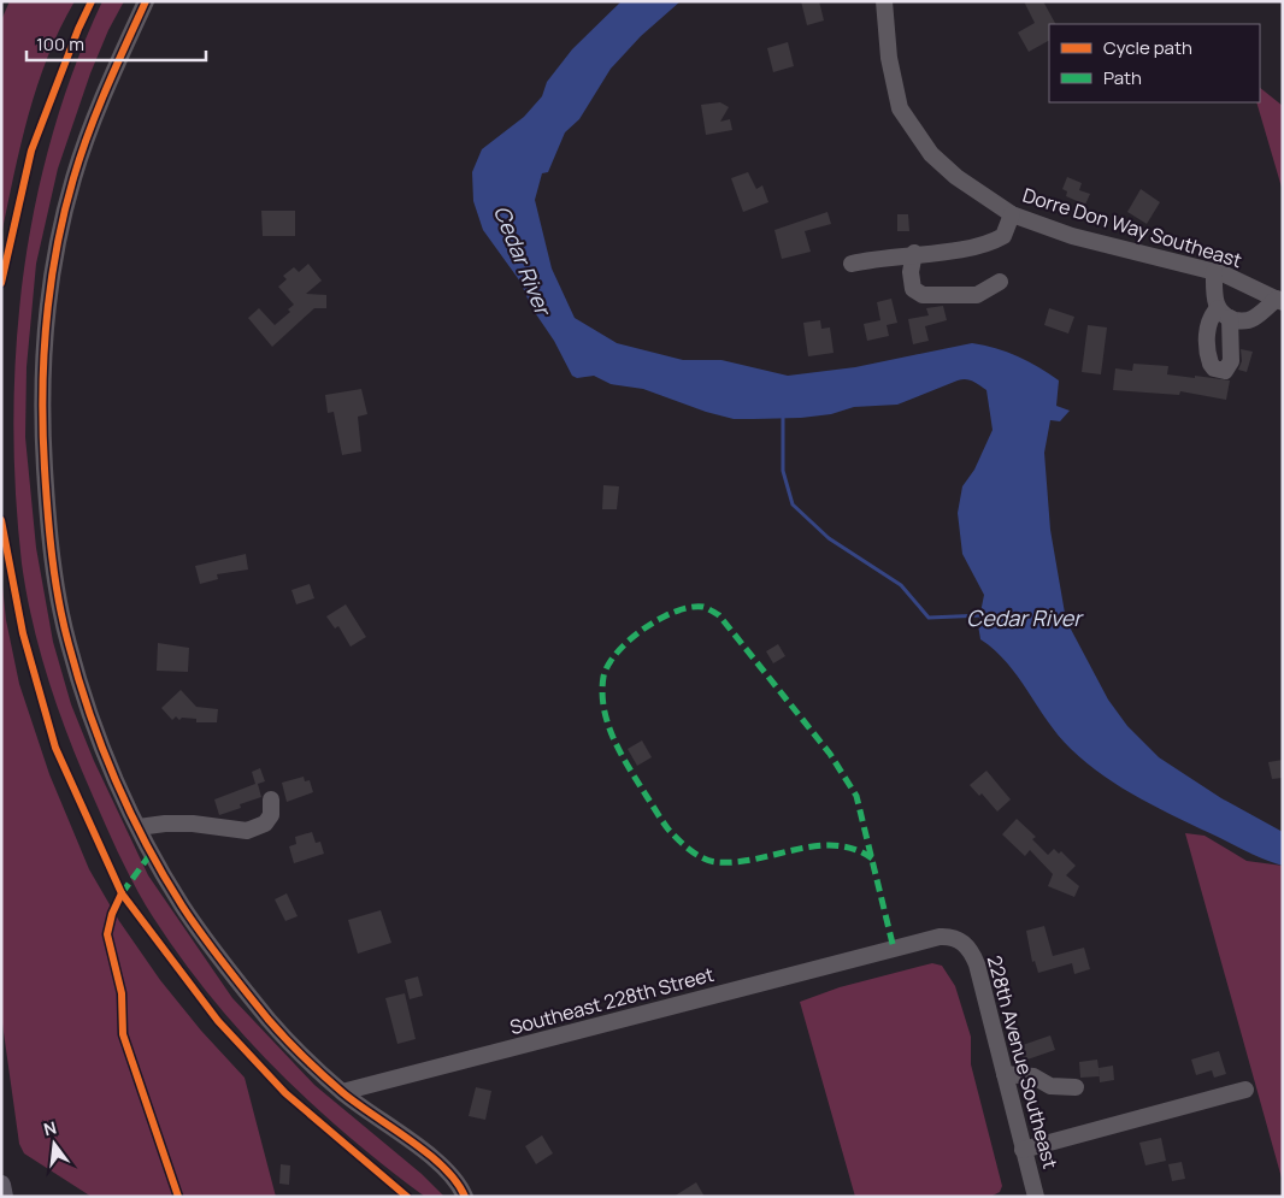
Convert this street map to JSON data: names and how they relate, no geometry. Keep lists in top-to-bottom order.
{
  "streets": {
    "street": ["Dorre Don Way Southeast", "Southeast 228th Street", "228th Avenue Southeast"]
  },
  "crossings": [
    ["Southeast 228th Street", "228th Avenue Southeast"]
  ],
  "water": ["Cedar River"],
  "legend": ["Cycle path", "Path"],
  "scale_bar": "100 m",
  "north": "top"
}
